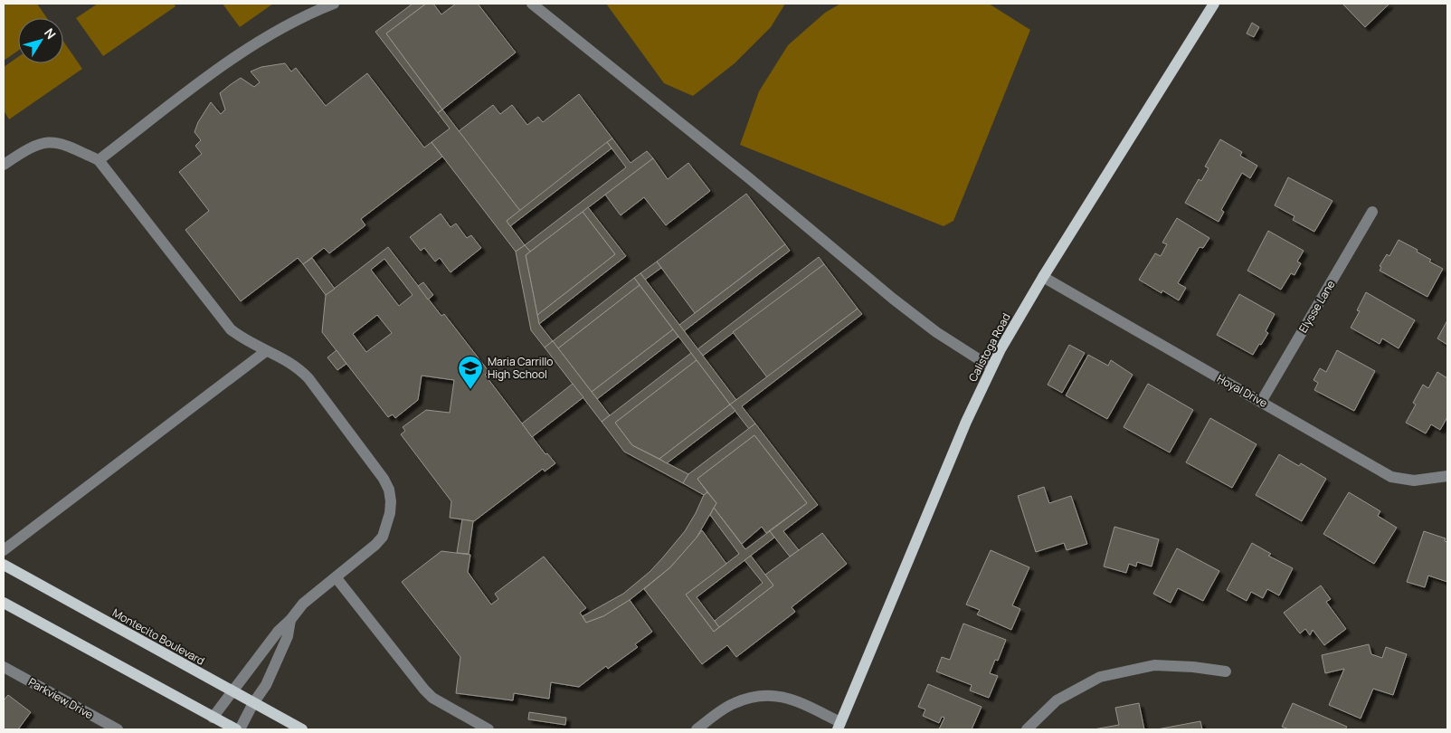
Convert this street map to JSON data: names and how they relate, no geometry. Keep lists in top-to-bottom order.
{
  "streets": {
    "main road": ["Calistoga Road", "Montecito Boulevard"],
    "street": ["Elysse Lane", "Hoyal Drive", "Parkview Drive"]
  },
  "crossings": [
    ["Elysse Lane", "Hoyal Drive"],
    ["Calistoga Road", "Hoyal Drive"]
  ],
  "places": {
    "school or university": ["Maria Carrillo High School"]
  },
  "north": "top right"
}
